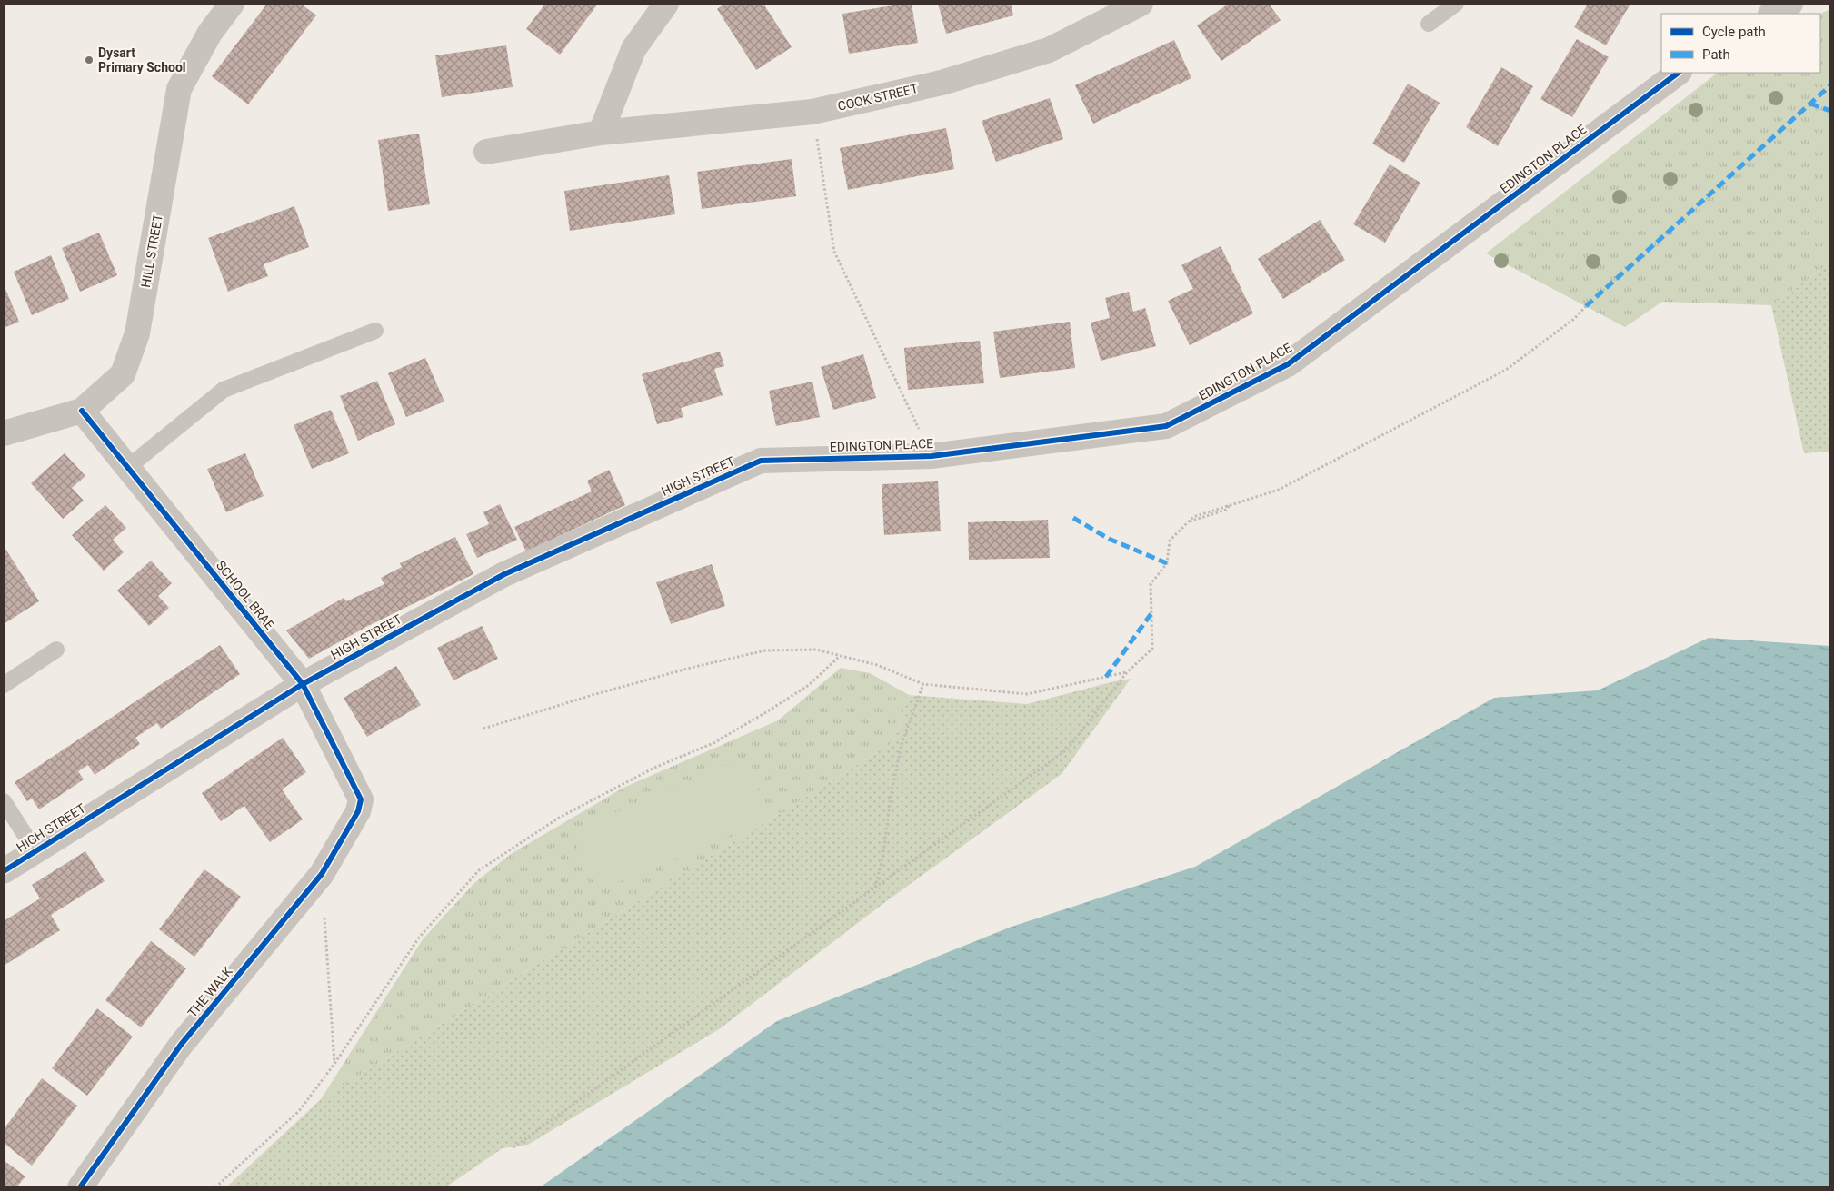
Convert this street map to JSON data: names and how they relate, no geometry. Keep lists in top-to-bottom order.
{
  "streets": {
    "street": [
      "COOK STREET",
      "EDINGTON PLACE",
      "HILL STREET",
      "HIGH STREET",
      "SCHOOL BRAE",
      "THE WALK"
    ]
  },
  "crossings": [
    ["EDINGTON PLACE", "HIGH STREET"],
    ["HILL STREET", "SCHOOL BRAE"],
    ["HIGH STREET", "SCHOOL BRAE"],
    ["SCHOOL BRAE", "THE WALK"]
  ],
  "places": ["Dysart Primary School"],
  "legend": ["Cycle path", "Path"]
}
